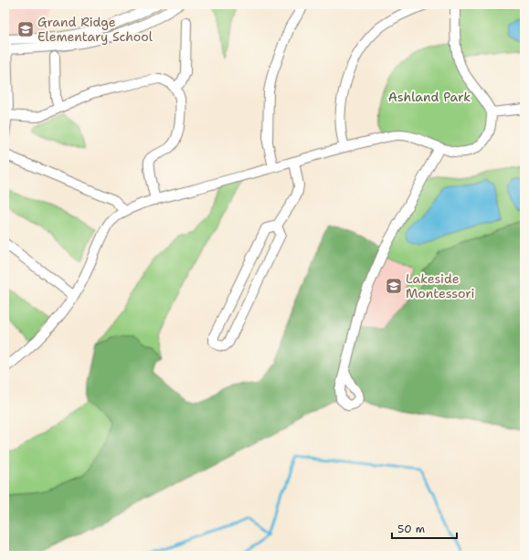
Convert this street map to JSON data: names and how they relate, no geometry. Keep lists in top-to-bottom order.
{
  "parks": ["Ashland Park"],
  "places": {
    "school or university": ["Grand Ridge Elementary School", "Lakeside Montessori"]
  },
  "scale_bar": "50 m"
}
